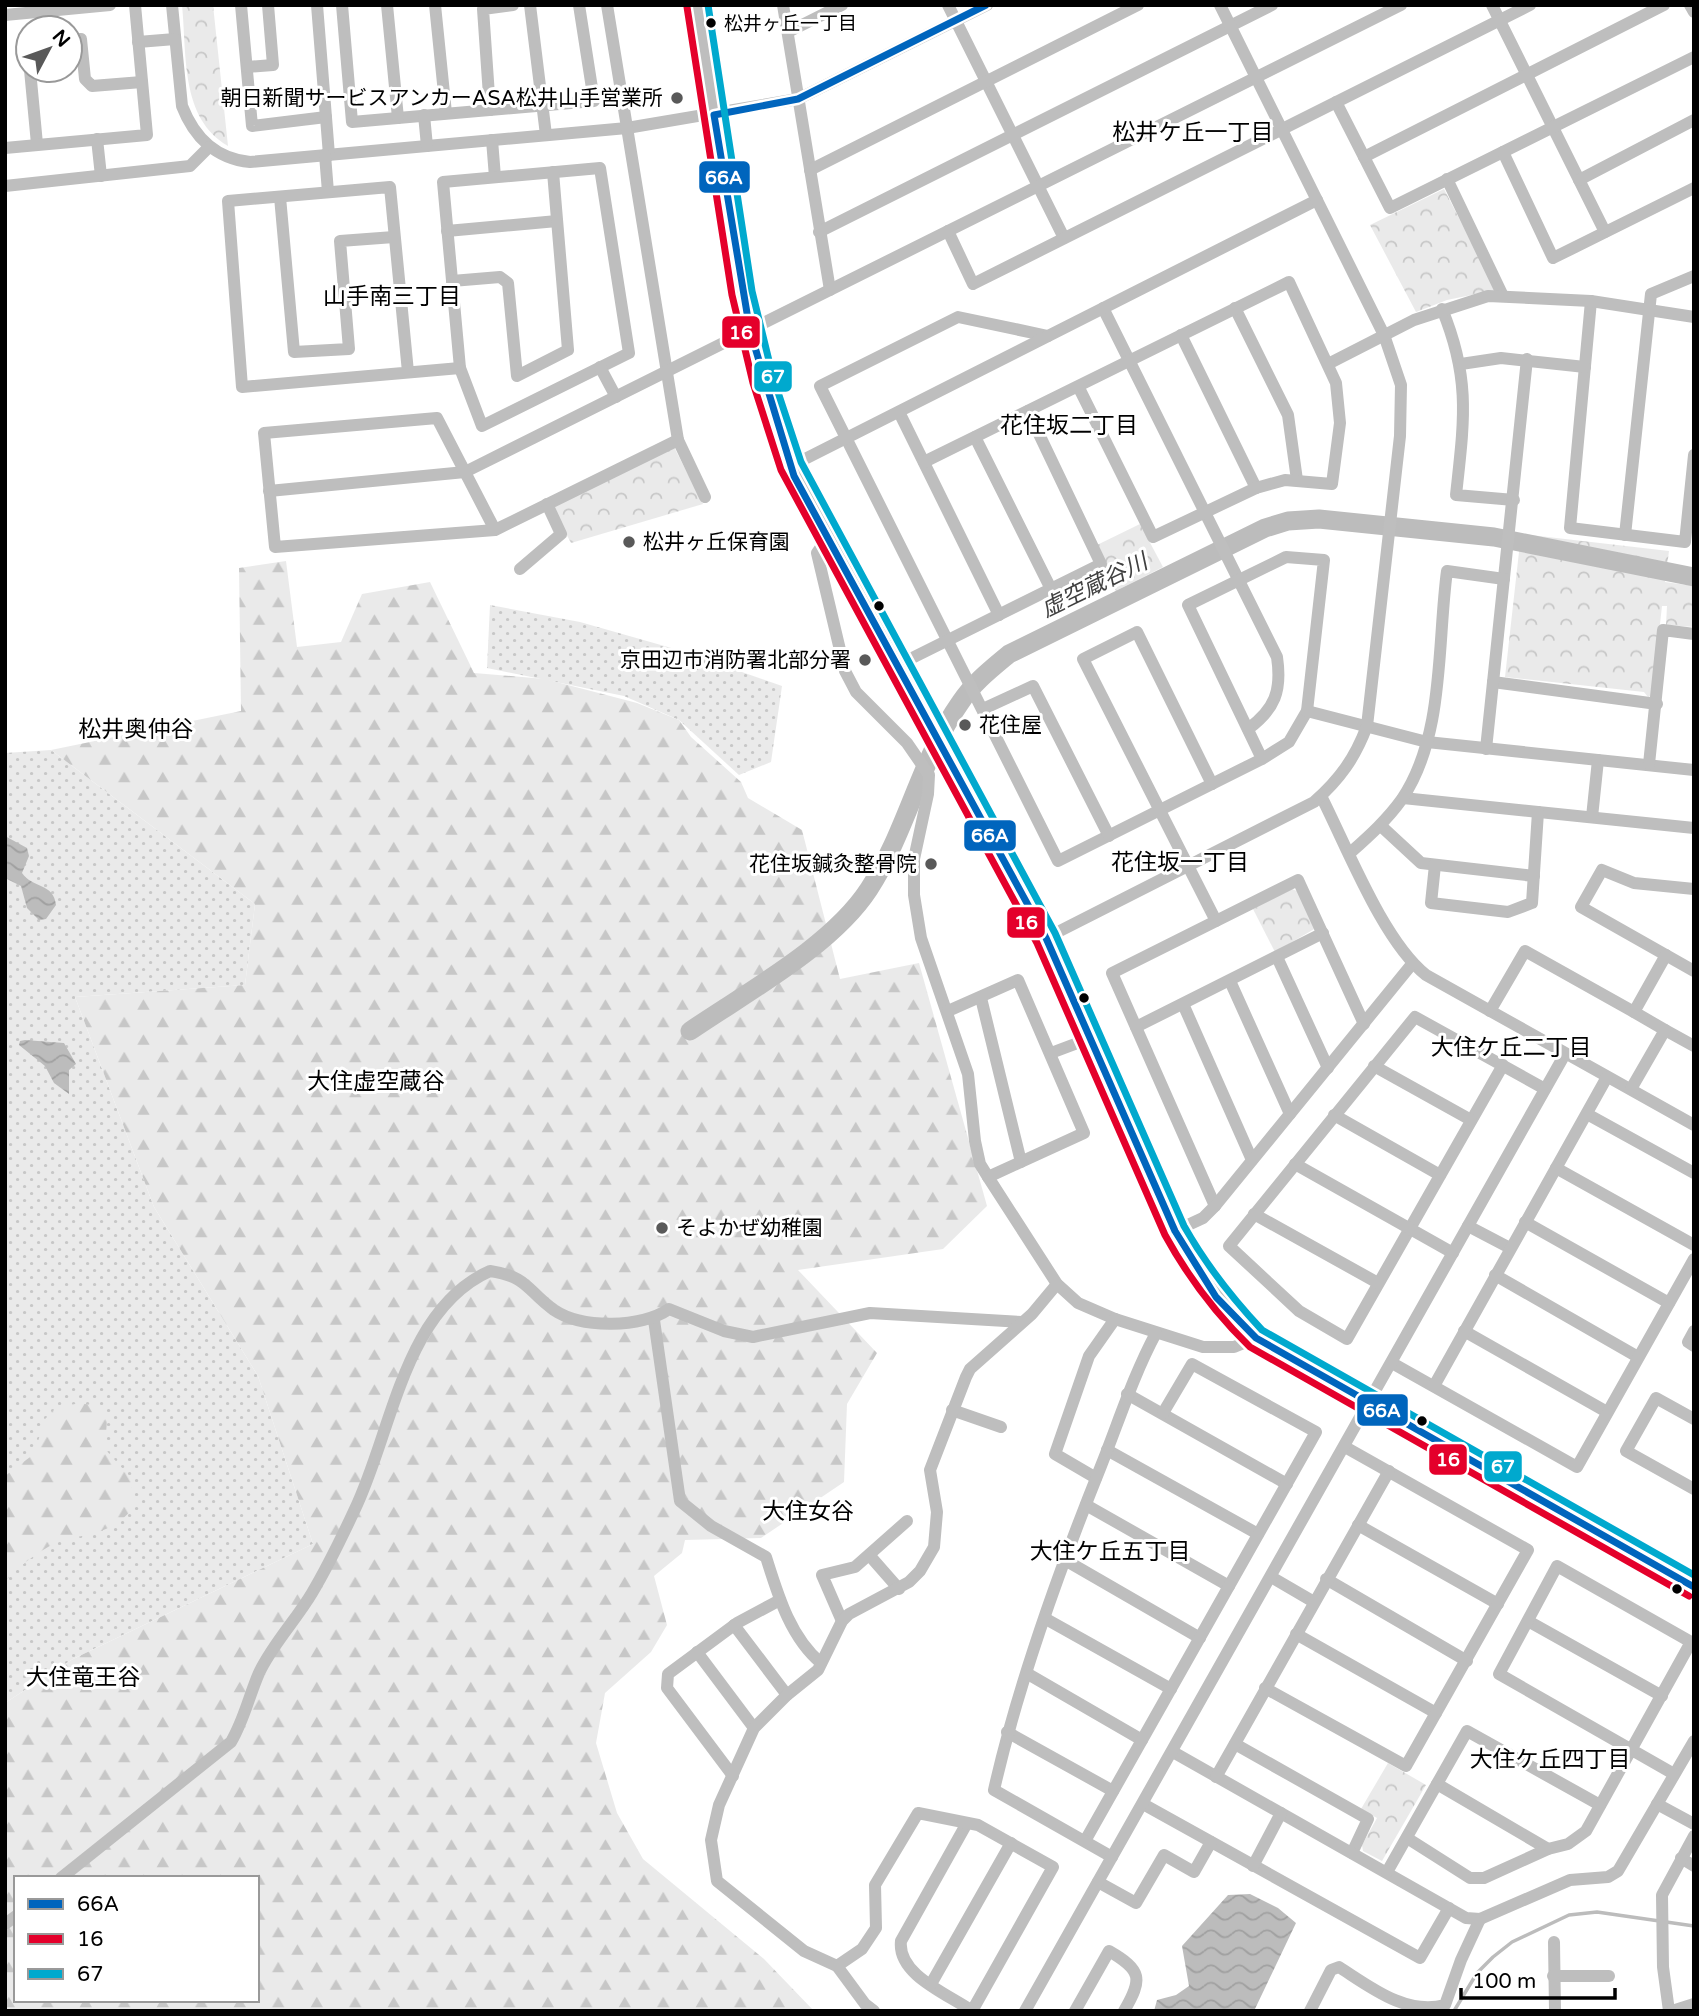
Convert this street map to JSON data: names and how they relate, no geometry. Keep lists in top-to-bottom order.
{
  "districts": [
    "松井ケ丘一丁目",
    "山手南三丁目",
    "花住坂二丁目",
    "松井奥仲谷",
    "花住坂一丁目",
    "大住ケ丘二丁目",
    "大住虚空蔵谷",
    "大住女谷",
    "大住ケ丘五丁目",
    "大住竜王谷",
    "大住ケ丘四丁目"
  ],
  "water": ["虚空蔵谷川"],
  "places": [
    "松井ヶ丘一丁目",
    "朝日新聞サービスアンカーASA松井山手営業所",
    "松井ヶ丘保育園",
    "京田辺市消防署北部分署",
    "花住屋",
    "花住坂鍼灸整骨院",
    "そよかぜ幼稚園"
  ],
  "lines": ["transit line 66A", "transit line 67", "transit line 16"],
  "legend": ["66A", "16", "67"],
  "scale_bar": "100 m",
  "north": "top right"
}
